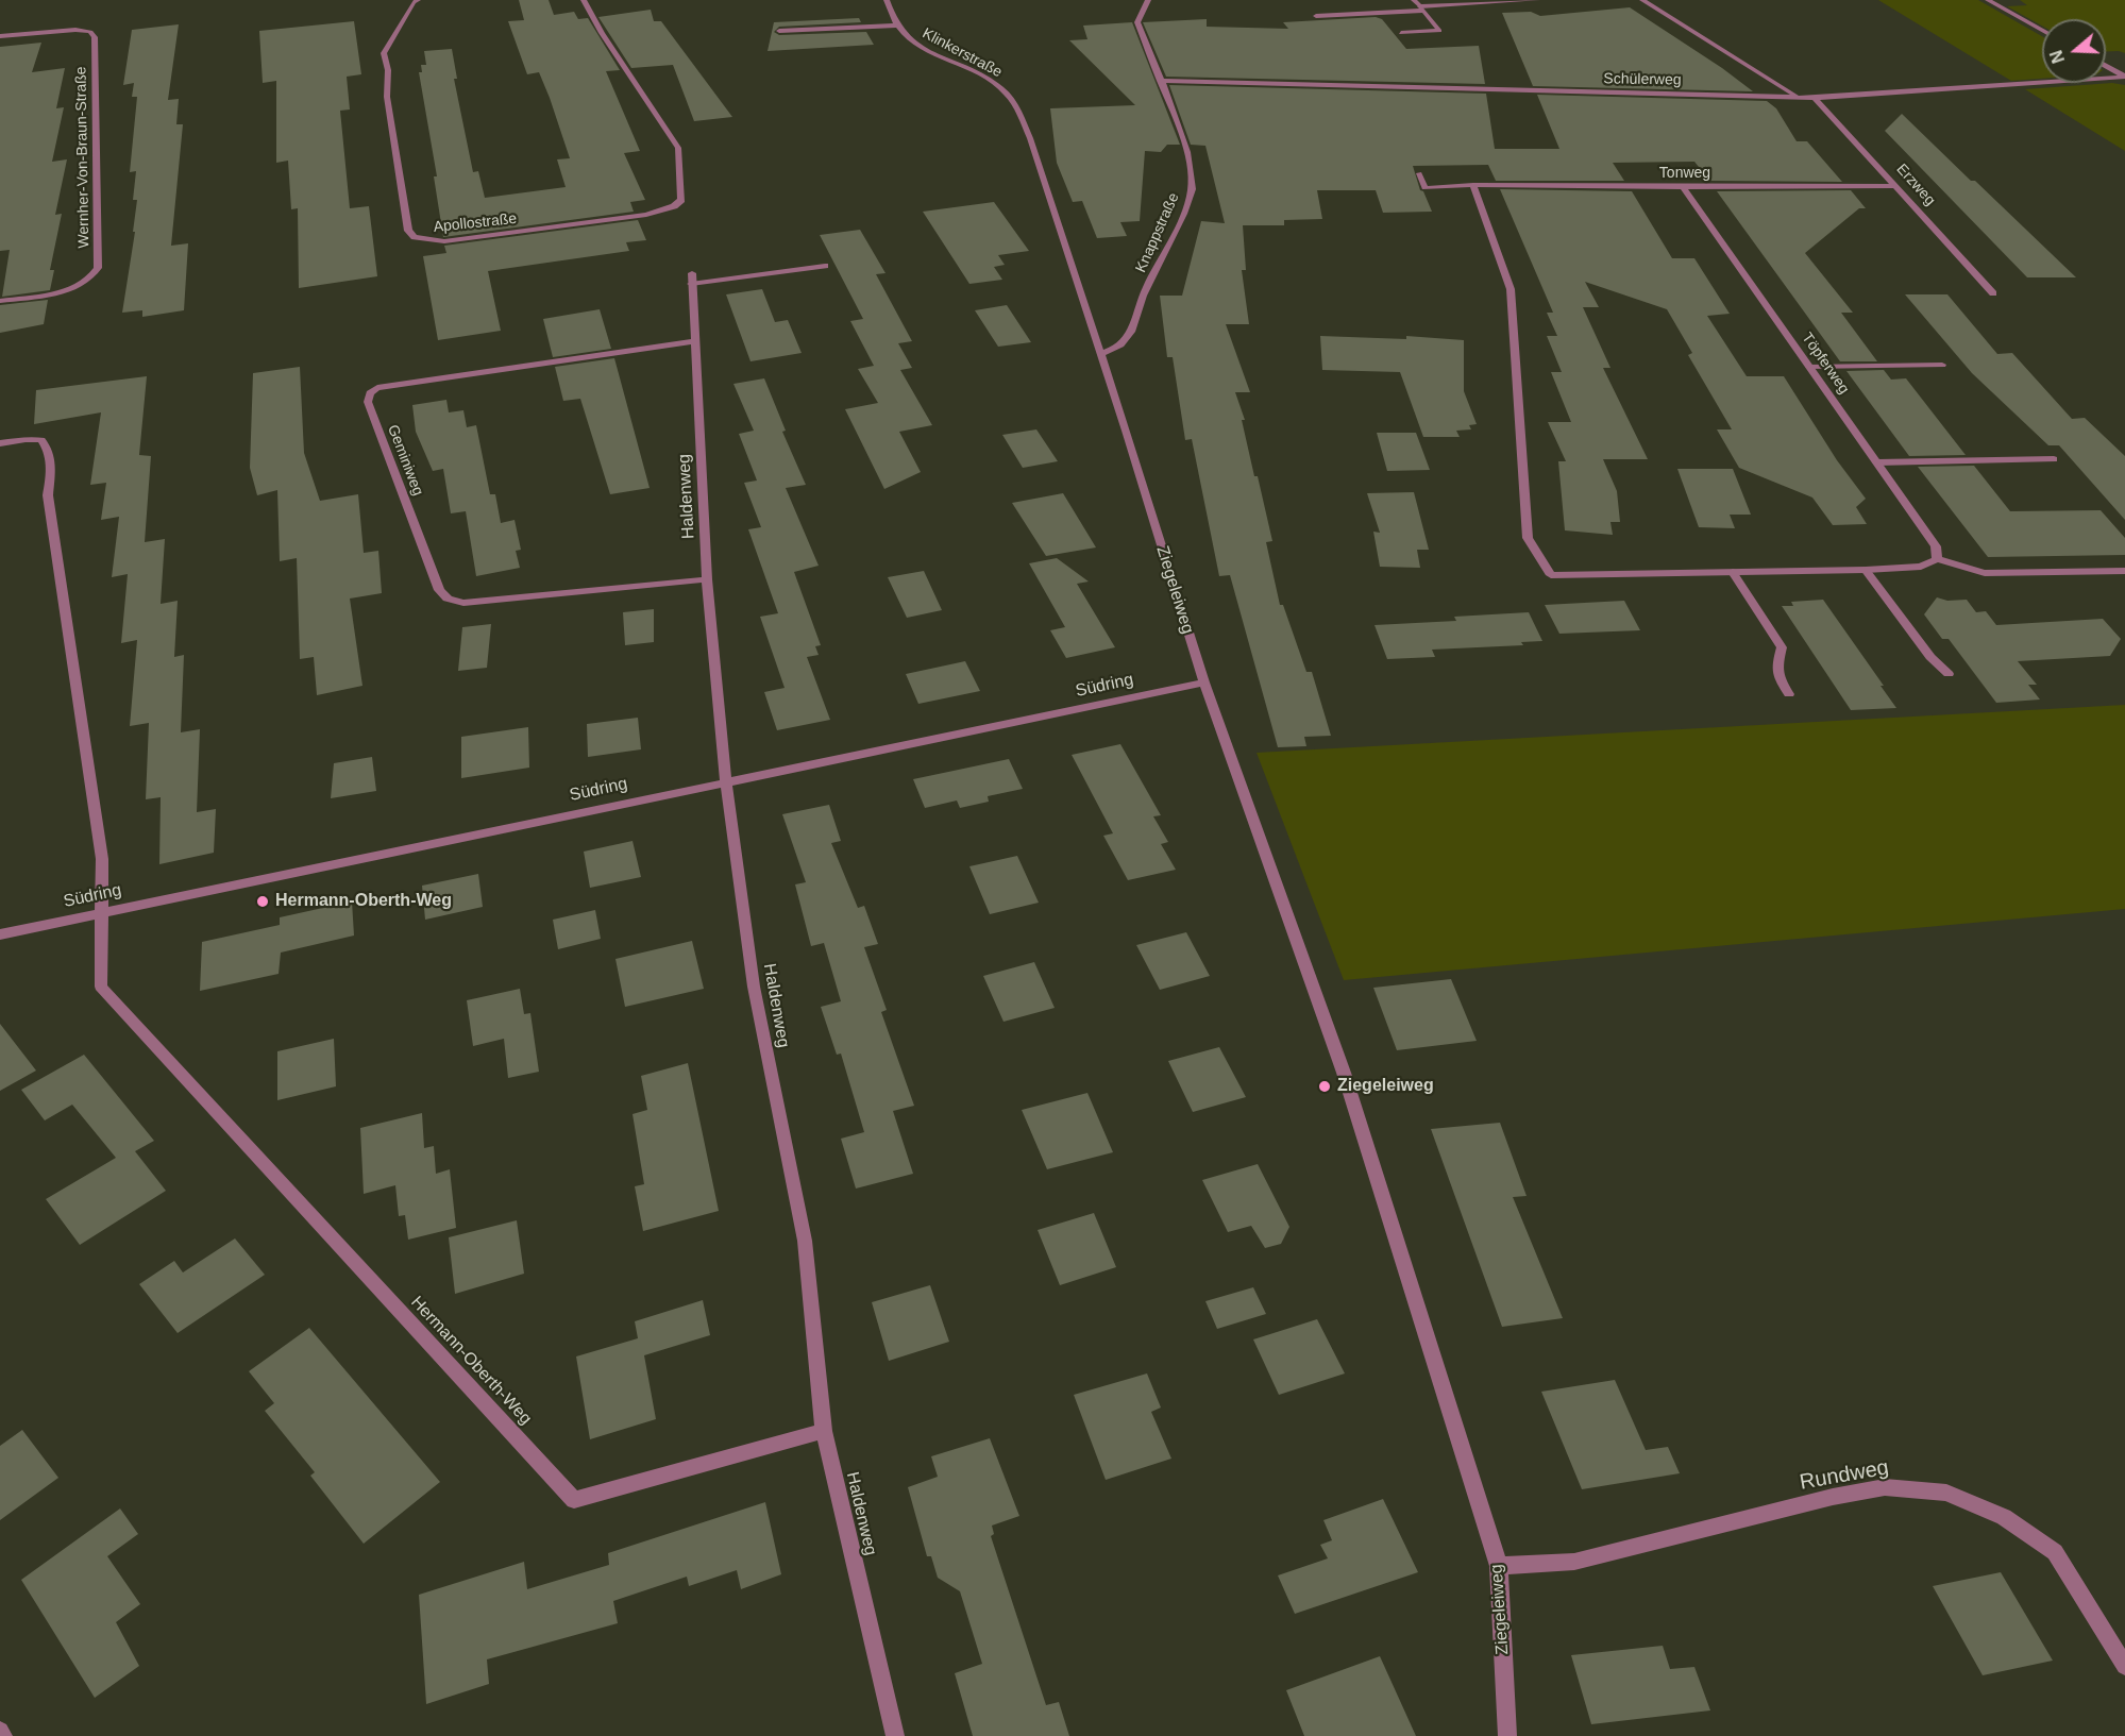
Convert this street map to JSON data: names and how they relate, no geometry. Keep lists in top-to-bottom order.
{
  "streets": {
    "street": [
      "Klinkerstraße",
      "Schülerweg",
      "Wernher-Von-Braun-Straße",
      "Tonweg",
      "Erzweg",
      "Apollostraße",
      "Knappstraße",
      "Töpferweg",
      "Geminiweg",
      "Haldenweg",
      "Ziegeleiweg",
      "Südring",
      "Hermann-Oberth-Weg",
      "Rundweg"
    ]
  },
  "crossings": [
    ["Klinkerstraße", "Ziegeleiweg"],
    ["Schülerweg", "Erzweg"],
    ["Schülerweg", "Knappstraße"],
    ["Tonweg", "Erzweg"],
    ["Tonweg", "Töpferweg"],
    ["Knappstraße", "Ziegeleiweg"],
    ["Geminiweg", "Haldenweg"],
    ["Haldenweg", "Südring"],
    ["Haldenweg", "Hermann-Oberth-Weg"],
    ["Ziegeleiweg", "Südring"],
    ["Ziegeleiweg", "Rundweg"],
    ["Südring", "Hermann-Oberth-Weg"]
  ],
  "places": ["Hermann-Oberth-Weg", "Ziegeleiweg"],
  "north": "left"
}
